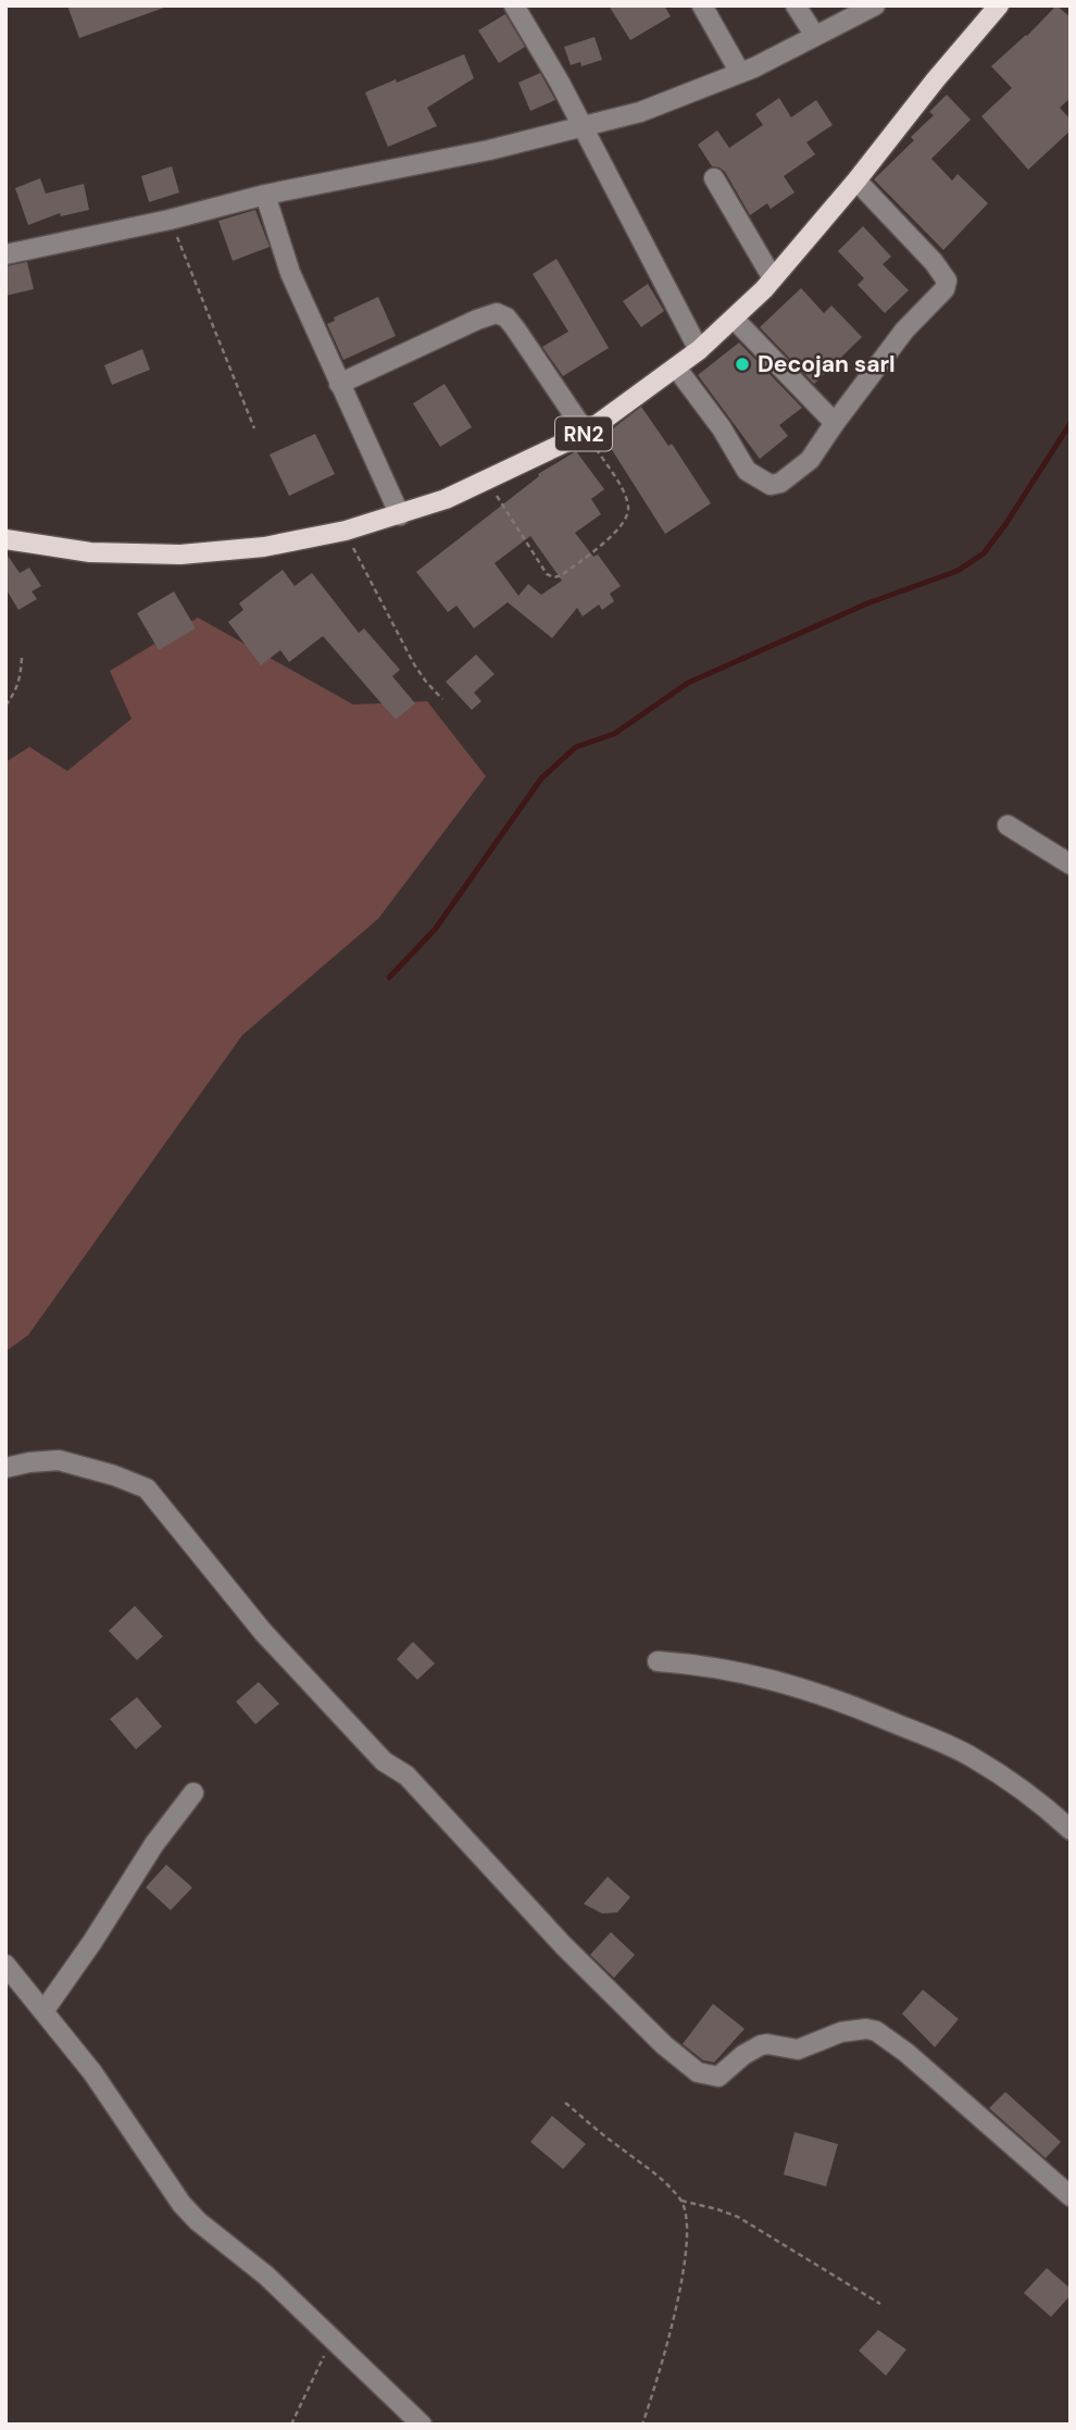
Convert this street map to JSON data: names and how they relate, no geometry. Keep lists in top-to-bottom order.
{
  "streets": {
    "main road": ["RN2"]
  },
  "places": ["Decojan sarl"]
}
